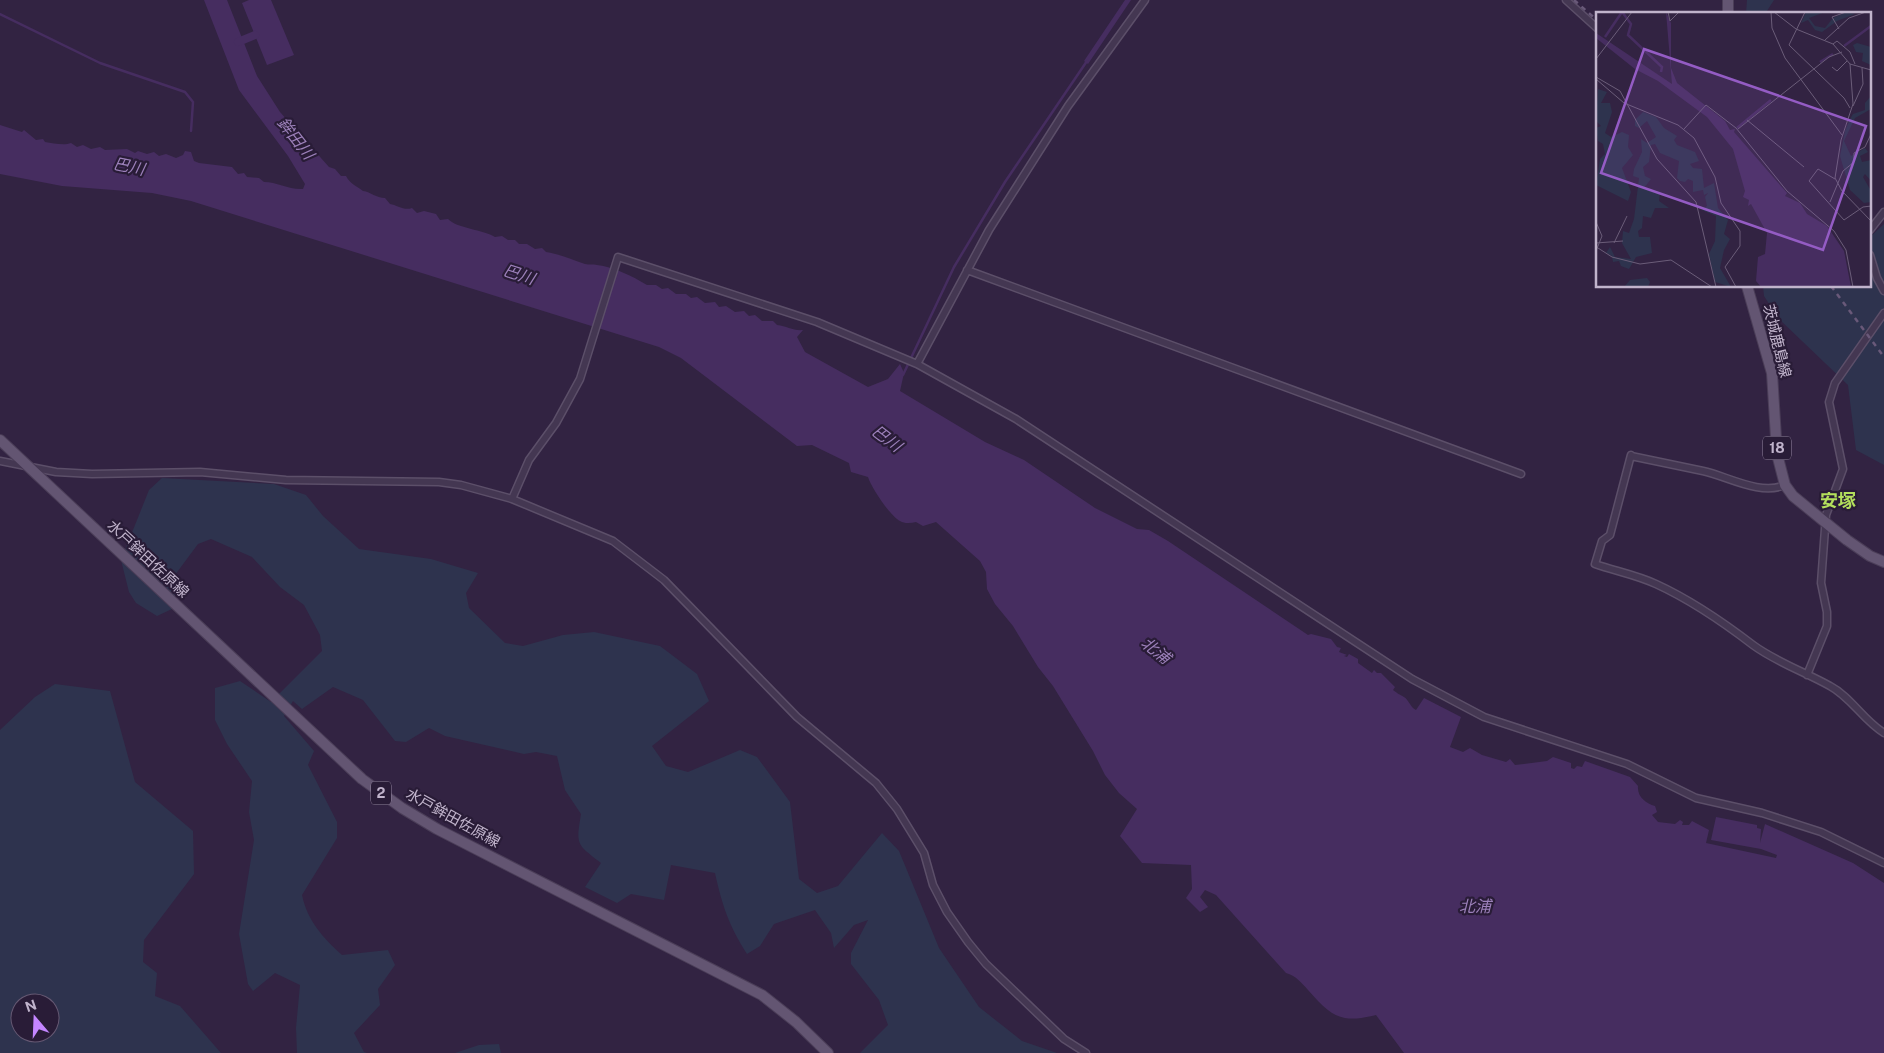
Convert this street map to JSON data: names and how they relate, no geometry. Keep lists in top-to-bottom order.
{
  "streets": {
    "main road": [
      "茨城鹿島線",
      "18",
      "水戸鉾田佐原線",
      "2"
    ]
  },
  "districts": ["安塚"],
  "water": ["鉾田川", "巴川", "北浦"],
  "north": "top"
}
